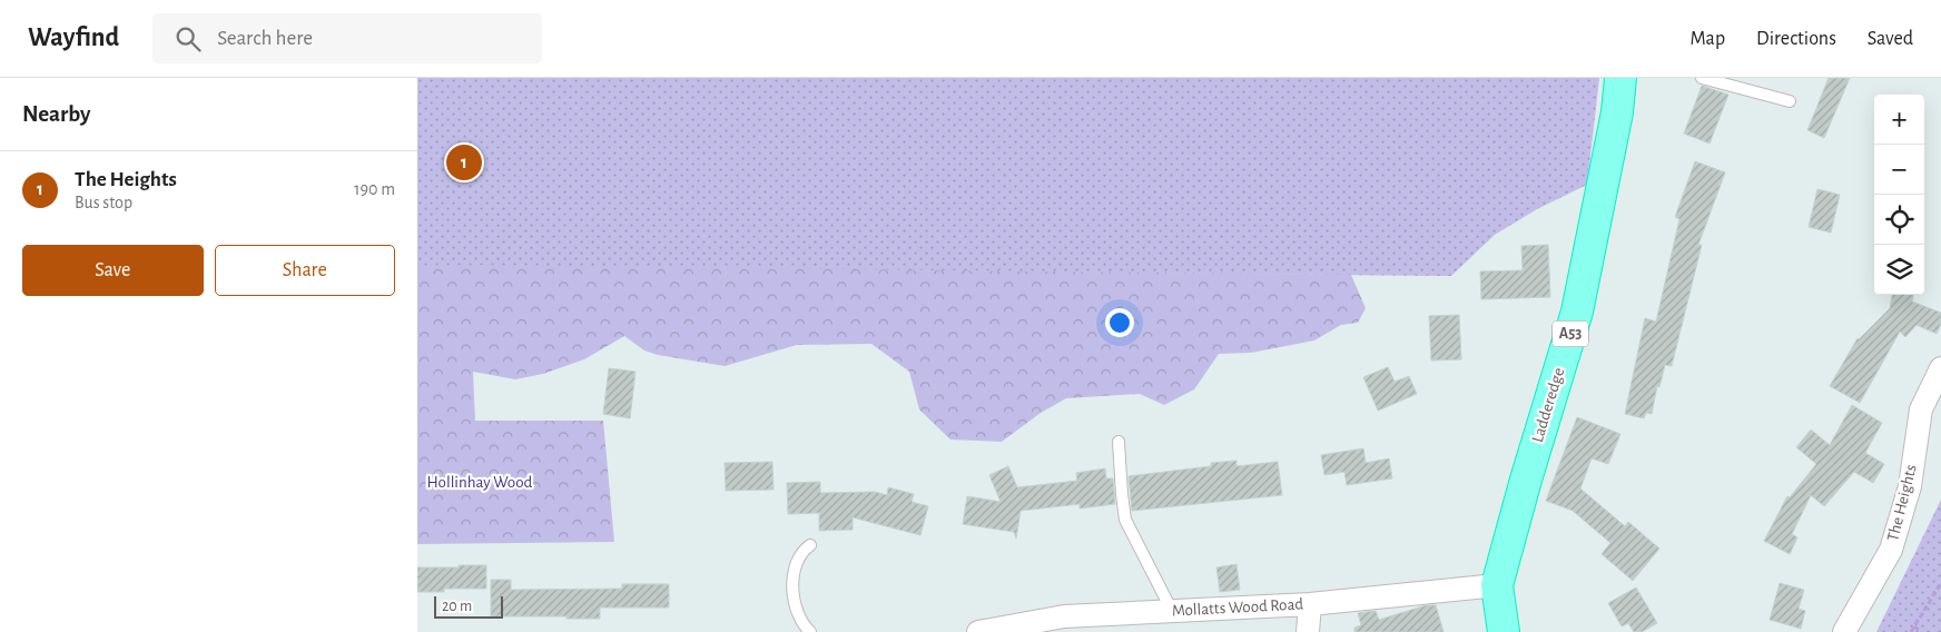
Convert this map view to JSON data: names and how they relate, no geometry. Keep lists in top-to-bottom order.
{
  "streets": {
    "highway": ["A53", "Ladderedge"],
    "street": ["The Heights", "Mollatts Wood Road"]
  },
  "crossings": [
    ["Ladderedge", "Mollatts Wood Road"]
  ],
  "parks": ["Hollinhay Wood"],
  "scale_bar": "20 m",
  "page": {
    "header": "Wayfind",
    "search": "Search here",
    "nav": ["Map", "Directions", "Saved"],
    "heading": "Nearby",
    "map_buttons": ["+", "−"],
    "pins": "1",
    "list": [
      {
        "mark": "1",
        "name": "The Heights",
        "note": "Bus stop",
        "value": "190 m"
      }
    ],
    "buttons": ["Save", "Share"],
    "scale": "20 m"
  }
}
